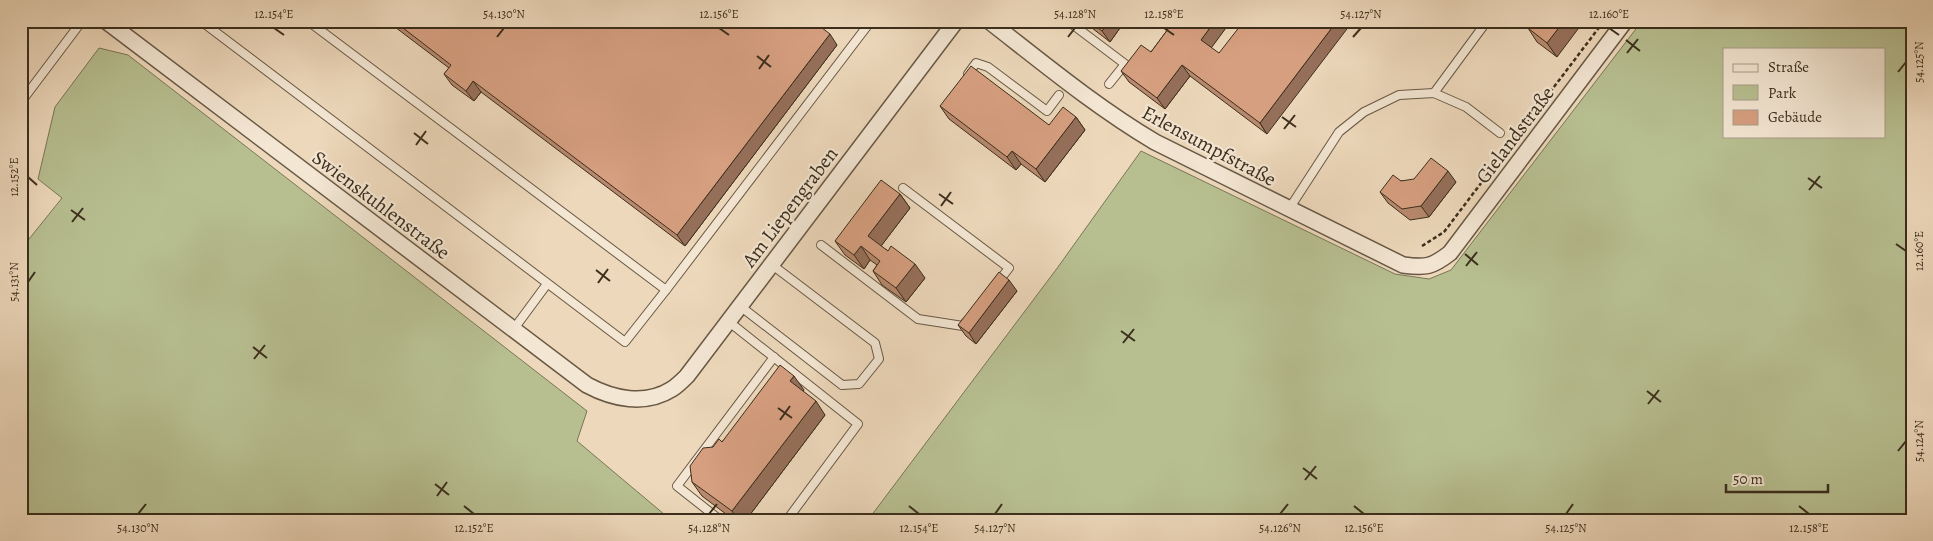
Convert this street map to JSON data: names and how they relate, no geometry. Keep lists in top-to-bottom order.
{
  "streets": {
    "street": [
      "Gielandstraße",
      "Erlensumpfstraße",
      "Swienskuhlenstraße",
      "Am Liepengraben"
    ]
  },
  "crossings": [
    ["Gielandstraße", "Erlensumpfstraße"],
    ["Swienskuhlenstraße", "Am Liepengraben"]
  ],
  "legend": ["Straße", "Park", "Gebäude"],
  "scale_bar": "50 m",
  "coordinates": [
    "12.154°E",
    "54.130°N",
    "12.156°E",
    "54.128°N",
    "12.158°E",
    "54.127°N",
    "12.160°E",
    "54.125°N",
    "12.152°E",
    "54.131°N",
    "54.124°N",
    "54.126°N"
  ]
}
